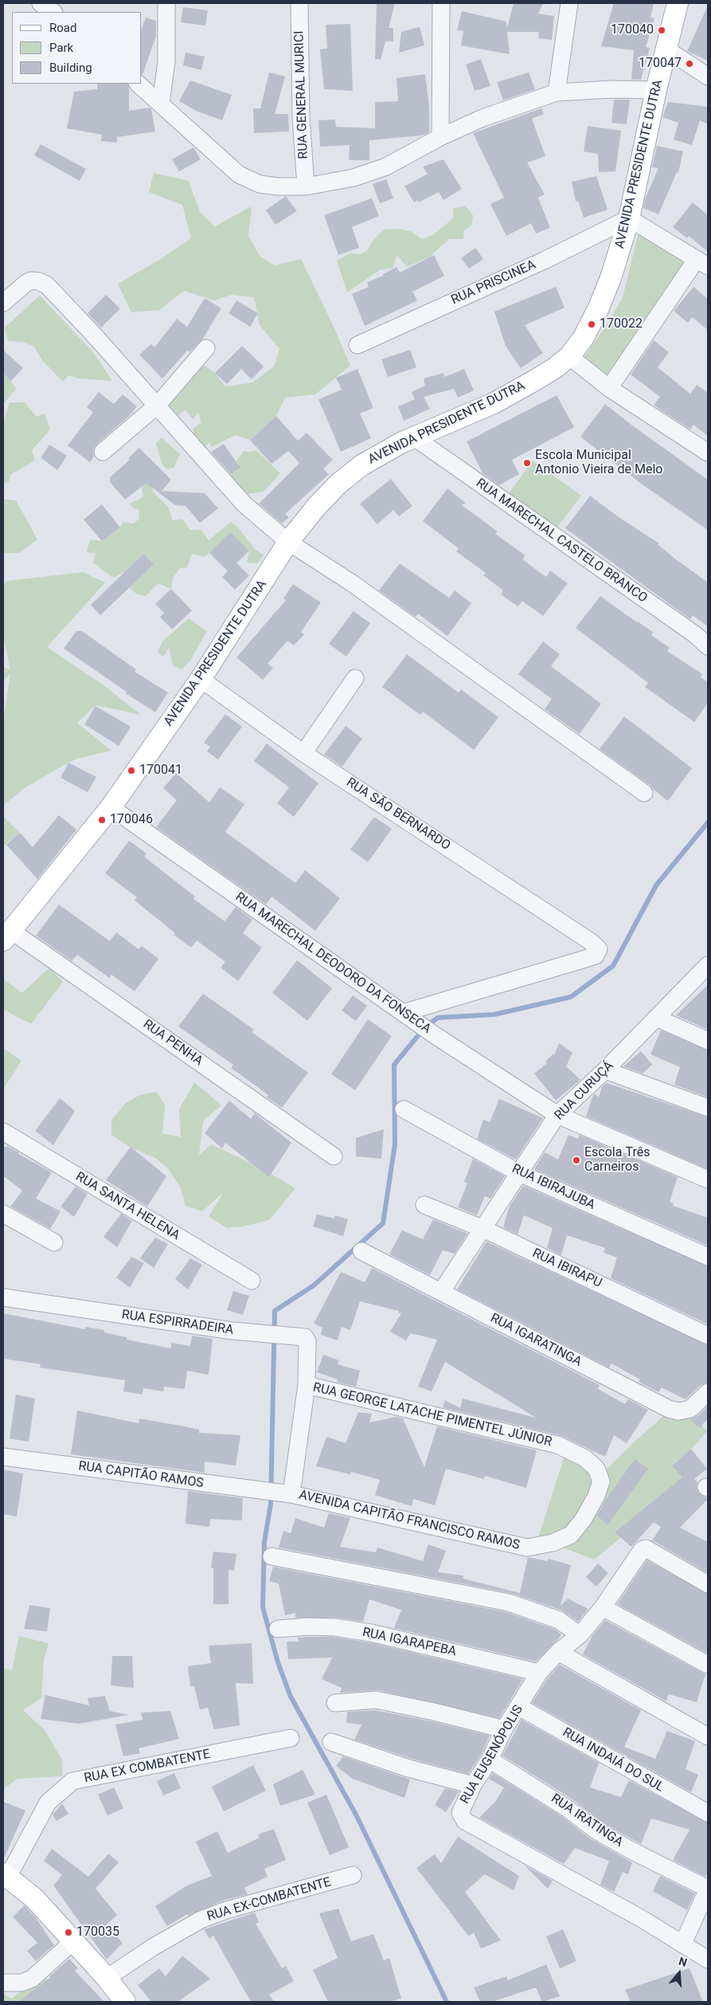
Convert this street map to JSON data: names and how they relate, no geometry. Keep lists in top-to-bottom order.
{
  "streets": {
    "main road": ["AVENIDA PRESIDENTE DUTRA"],
    "street": [
      "RUA GENERAL MURICI",
      "RUA PRISCINEA",
      "RUA MARECHAL CASTELO BRANCO",
      "RUA SÃO BERNARDO",
      "RUA MARECHAL DEODORO DA FONSECA",
      "RUA PENHA",
      "RUA CURUÇÁ",
      "RUA IBIRAJUBA",
      "RUA SANTA HELENA",
      "RUA IBIRAPU",
      "RUA ESPIRRADEIRA",
      "RUA IGARATINGA",
      "RUA GEORGE LATACHE PIMENTEL JÚNIOR",
      "RUA CAPITÃO RAMOS",
      "AVENIDA CAPITÃO FRANCISCO RAMOS",
      "RUA IGARAPEBA",
      "RUA EUGENÓPOLIS",
      "RUA INDAIÁ DO SUL",
      "RUA EX COMBATENTE",
      "RUA IRATINGA",
      "RUA EX-COMBATENTE"
    ]
  },
  "crossings": [
    ["AVENIDA PRESIDENTE DUTRA", "RUA PRISCINEA"],
    ["AVENIDA PRESIDENTE DUTRA", "RUA MARECHAL CASTELO BRANCO"],
    ["AVENIDA PRESIDENTE DUTRA", "RUA SÃO BERNARDO"],
    ["AVENIDA PRESIDENTE DUTRA", "RUA MARECHAL DEODORO DA FONSECA"],
    ["AVENIDA PRESIDENTE DUTRA", "RUA PENHA"],
    ["RUA SÃO BERNARDO", "RUA MARECHAL DEODORO DA FONSECA"],
    ["RUA MARECHAL DEODORO DA FONSECA", "RUA CURUÇÁ"],
    ["RUA CURUÇÁ", "RUA IBIRAJUBA"],
    ["RUA CURUÇÁ", "RUA IBIRAPU"],
    ["RUA CURUÇÁ", "RUA IGARATINGA"],
    ["RUA ESPIRRADEIRA", "RUA GEORGE LATACHE PIMENTEL JÚNIOR"],
    ["RUA GEORGE LATACHE PIMENTEL JÚNIOR", "AVENIDA CAPITÃO FRANCISCO RAMOS"],
    ["RUA CAPITÃO RAMOS", "AVENIDA CAPITÃO FRANCISCO RAMOS"],
    ["RUA IGARAPEBA", "RUA EUGENÓPOLIS"],
    ["RUA EUGENÓPOLIS", "RUA INDAIÁ DO SUL"],
    ["RUA EUGENÓPOLIS", "RUA IRATINGA"]
  ],
  "places": [
    "170040",
    "170047",
    "170022",
    "Escola Municipal Antonio Vieira de Melo",
    "170041",
    "170046",
    "Escola Três Carneiros",
    "170035"
  ],
  "legend": ["Road", "Park", "Building"],
  "north": "top"
}
